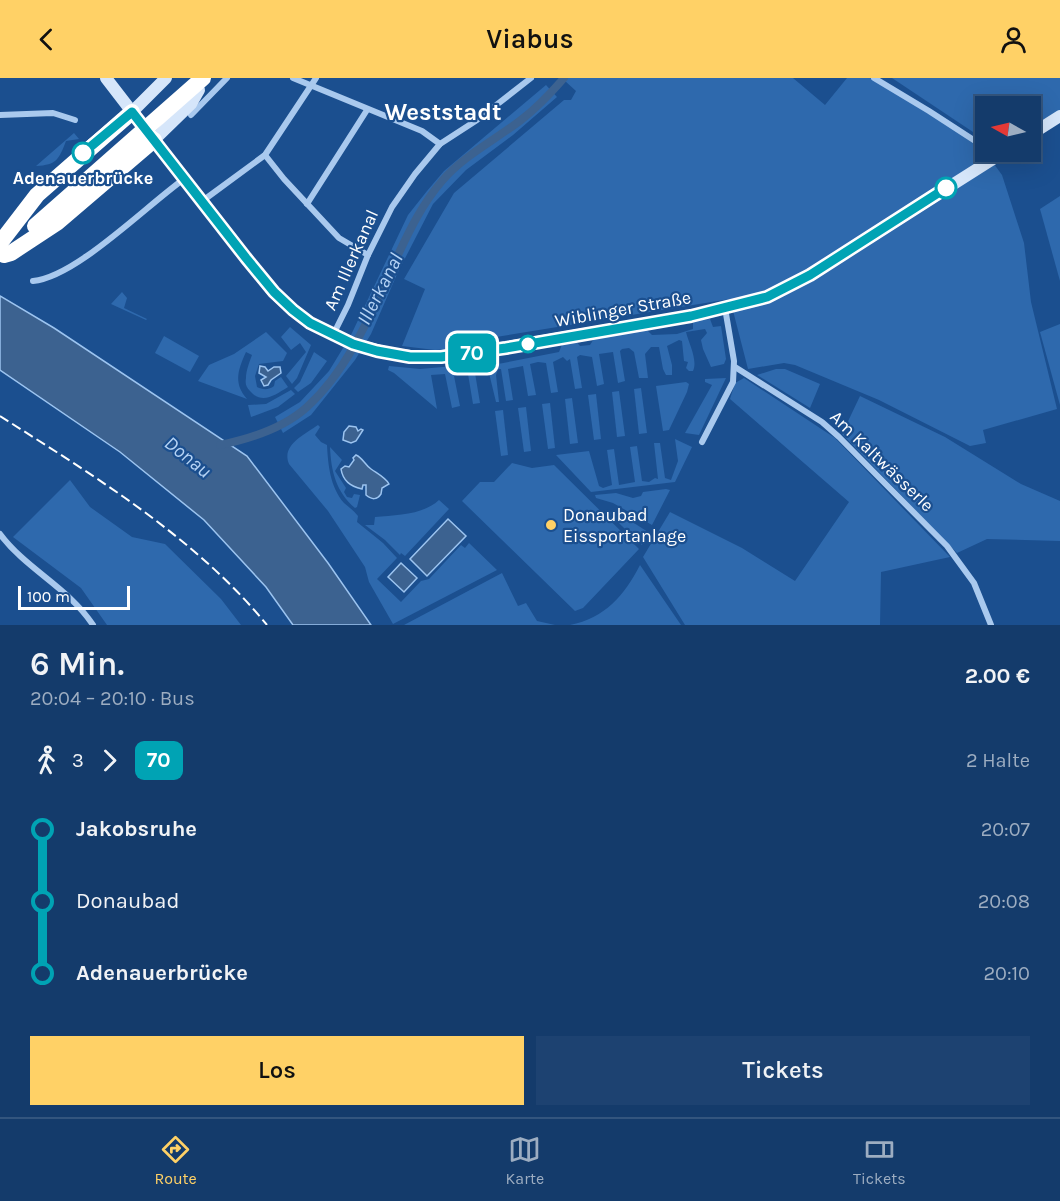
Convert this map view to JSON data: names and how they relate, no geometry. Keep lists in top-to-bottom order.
{
  "streets": {
    "main road": ["Wiblinger Straße"],
    "street": ["Am Illerkanal", "Am Kaltwässerle"]
  },
  "crossings": [
    ["Am Illerkanal", "Wiblinger Straße"]
  ],
  "districts": ["Weststadt"],
  "water": ["Illerkanal", "Donau"],
  "places": ["Adenauerbrücke", "Donaubad Eissportanlage"],
  "lines": ["bus line 70"],
  "scale_bar": "100 m",
  "north": "left",
  "page": {
    "header": "Viabus",
    "on_map": "70",
    "scale": "100 m",
    "heading": ["6 Min.", "20:04 – 20:10 · Bus", "2.00 €"],
    "legs": ["3", "70", "2 Halte"],
    "list": [
      {
        "name": "Jakobsruhe",
        "value": "20:07"
      },
      {
        "name": "Donaubad",
        "value": "20:08"
      },
      {
        "name": "Adenauerbrücke",
        "value": "20:10"
      }
    ],
    "buttons": ["Los", "Tickets"],
    "tabs": ["Route", "Karte", "Tickets"]
  }
}
